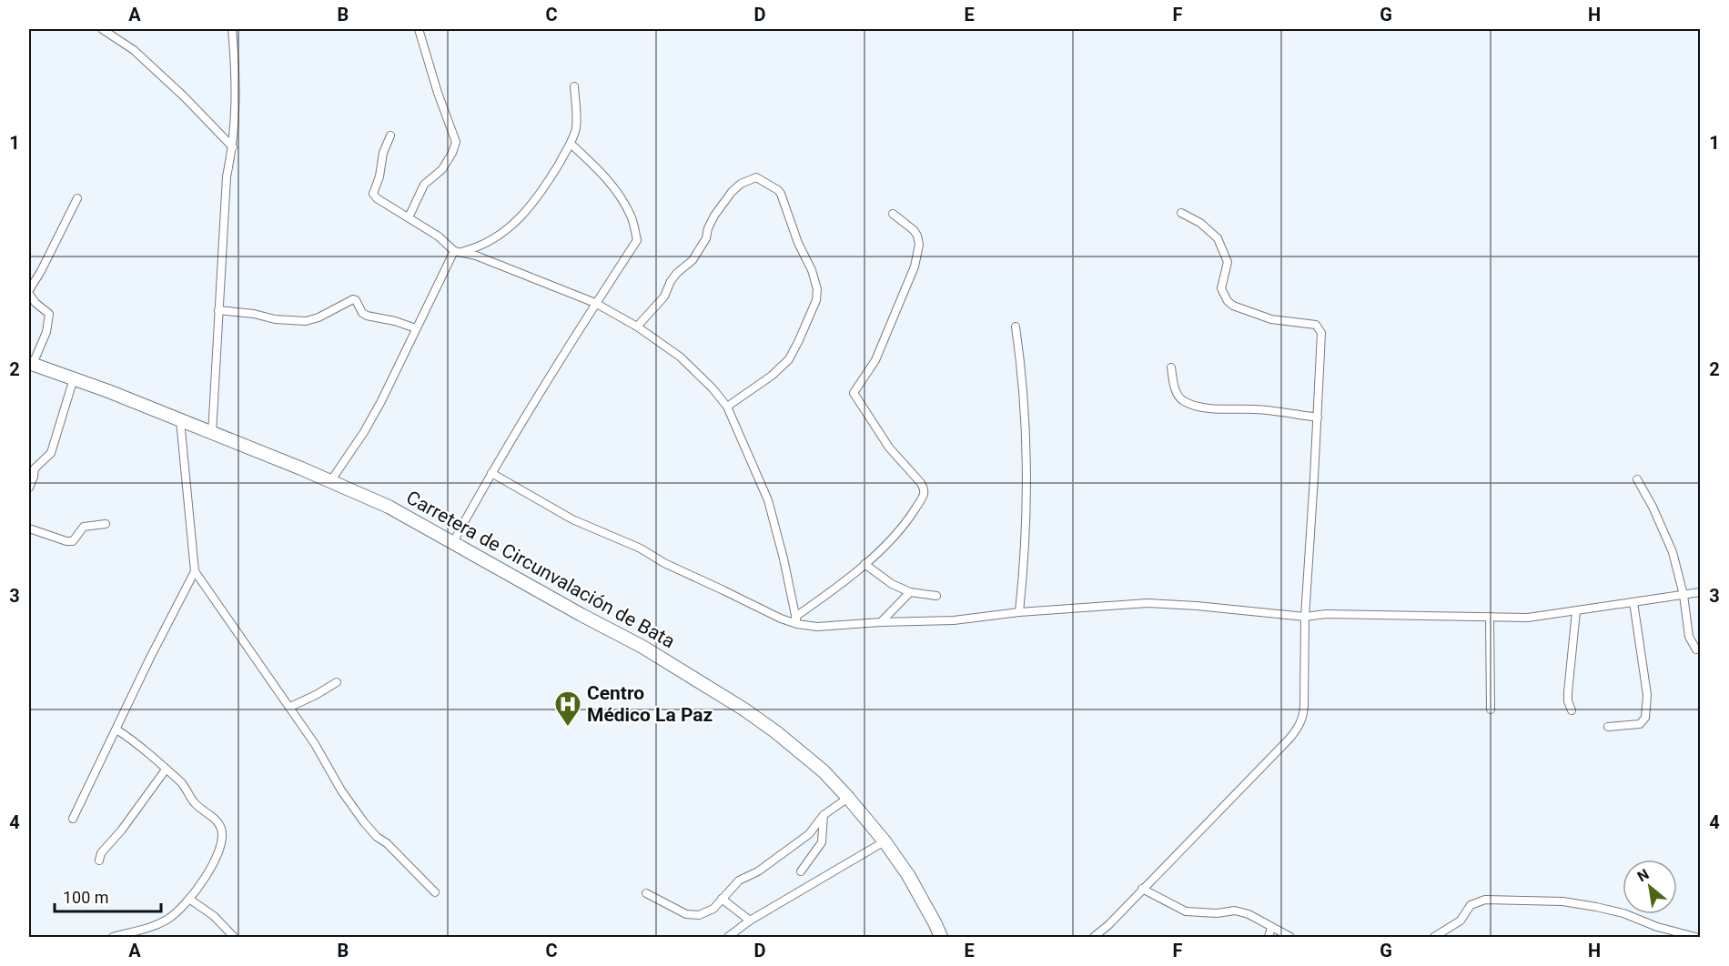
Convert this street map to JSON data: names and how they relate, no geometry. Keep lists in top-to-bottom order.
{
  "streets": {
    "main road": ["Carretera de Circunvalación de Bata"]
  },
  "places": {
    "hospital": ["Centro Médico La Paz"]
  },
  "scale_bar": "100 m",
  "north": "top left",
  "grid": {
    "columns": [
      "A",
      "B",
      "C",
      "D",
      "E",
      "F",
      "G",
      "H"
    ],
    "rows": [
      "1",
      "2",
      "3",
      "4"
    ]
  }
}
